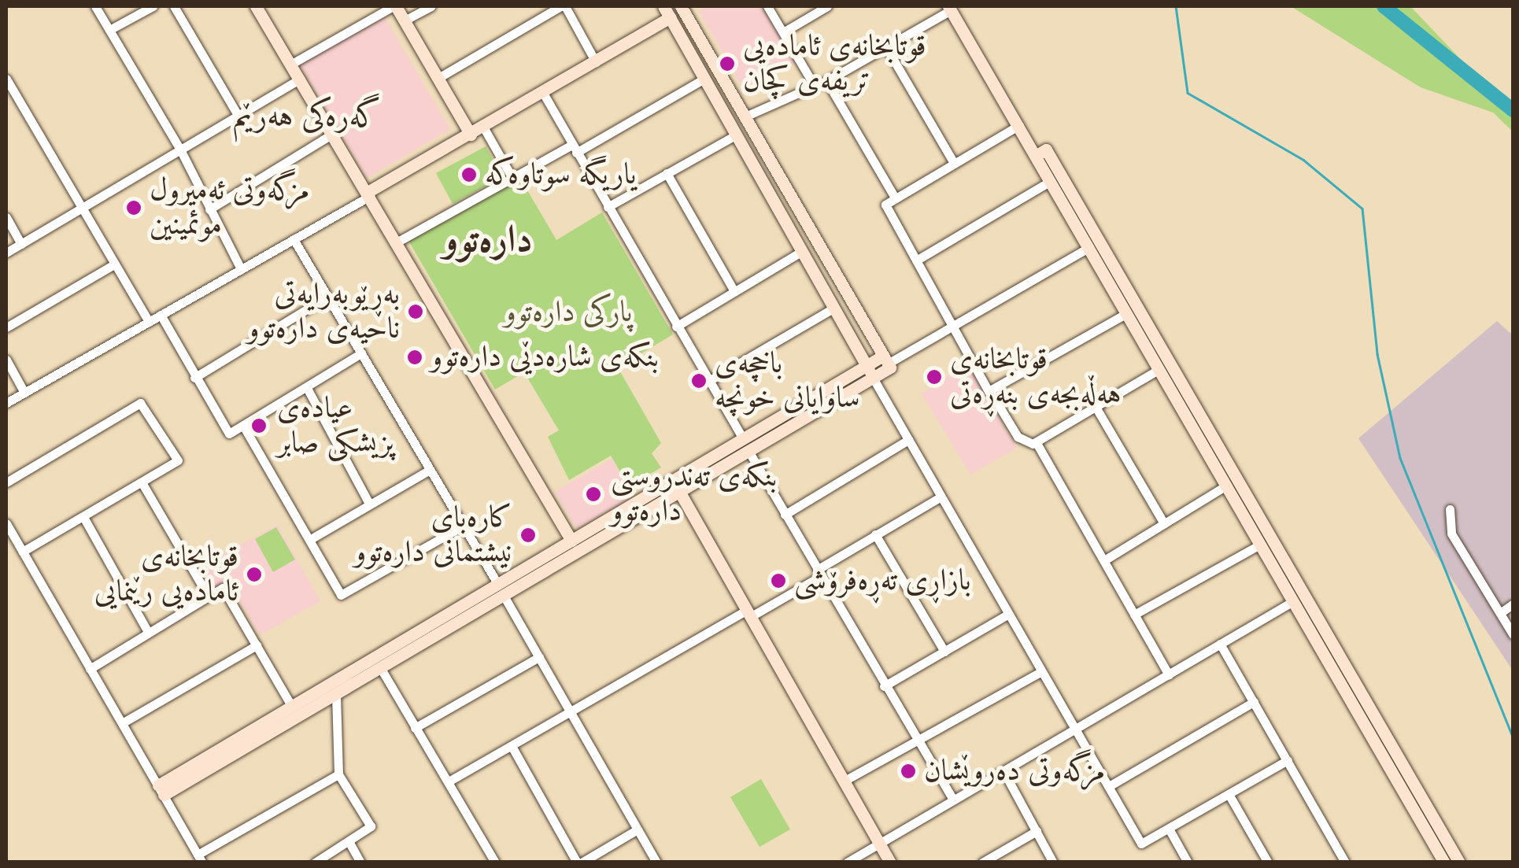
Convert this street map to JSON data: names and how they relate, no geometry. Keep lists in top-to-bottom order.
{
  "districts": ["گەرەکی هەرێم", "دارەتوو"],
  "parks": ["پارکی دارەتوو"],
  "places": [
    "قوتابخانەی ئامادەیی تریفەی کچان",
    "یاریگە سوتاوەکە",
    "مزگەوتی ئەمیرول موئمینین",
    "بەڕێوبەرایەتی ناحیەی دارەتوو",
    "بنکەی شارەدێی دارەتوو",
    "قوتابخانەی هەڵەبجەی بنەڕەتی",
    "باخچەی ساوایانی خونچە",
    "عیادەی پزیشکی صابر",
    "بنکەی تەندروستی دارەتوو",
    "کارەبای نیشتمانی دارەتوو",
    "قوتابخانەی ئامادەیی رێنمایی",
    "بازاڕی تەڕەفرۆشی",
    "مزگەوتی دەروێشان"
  ]
}
